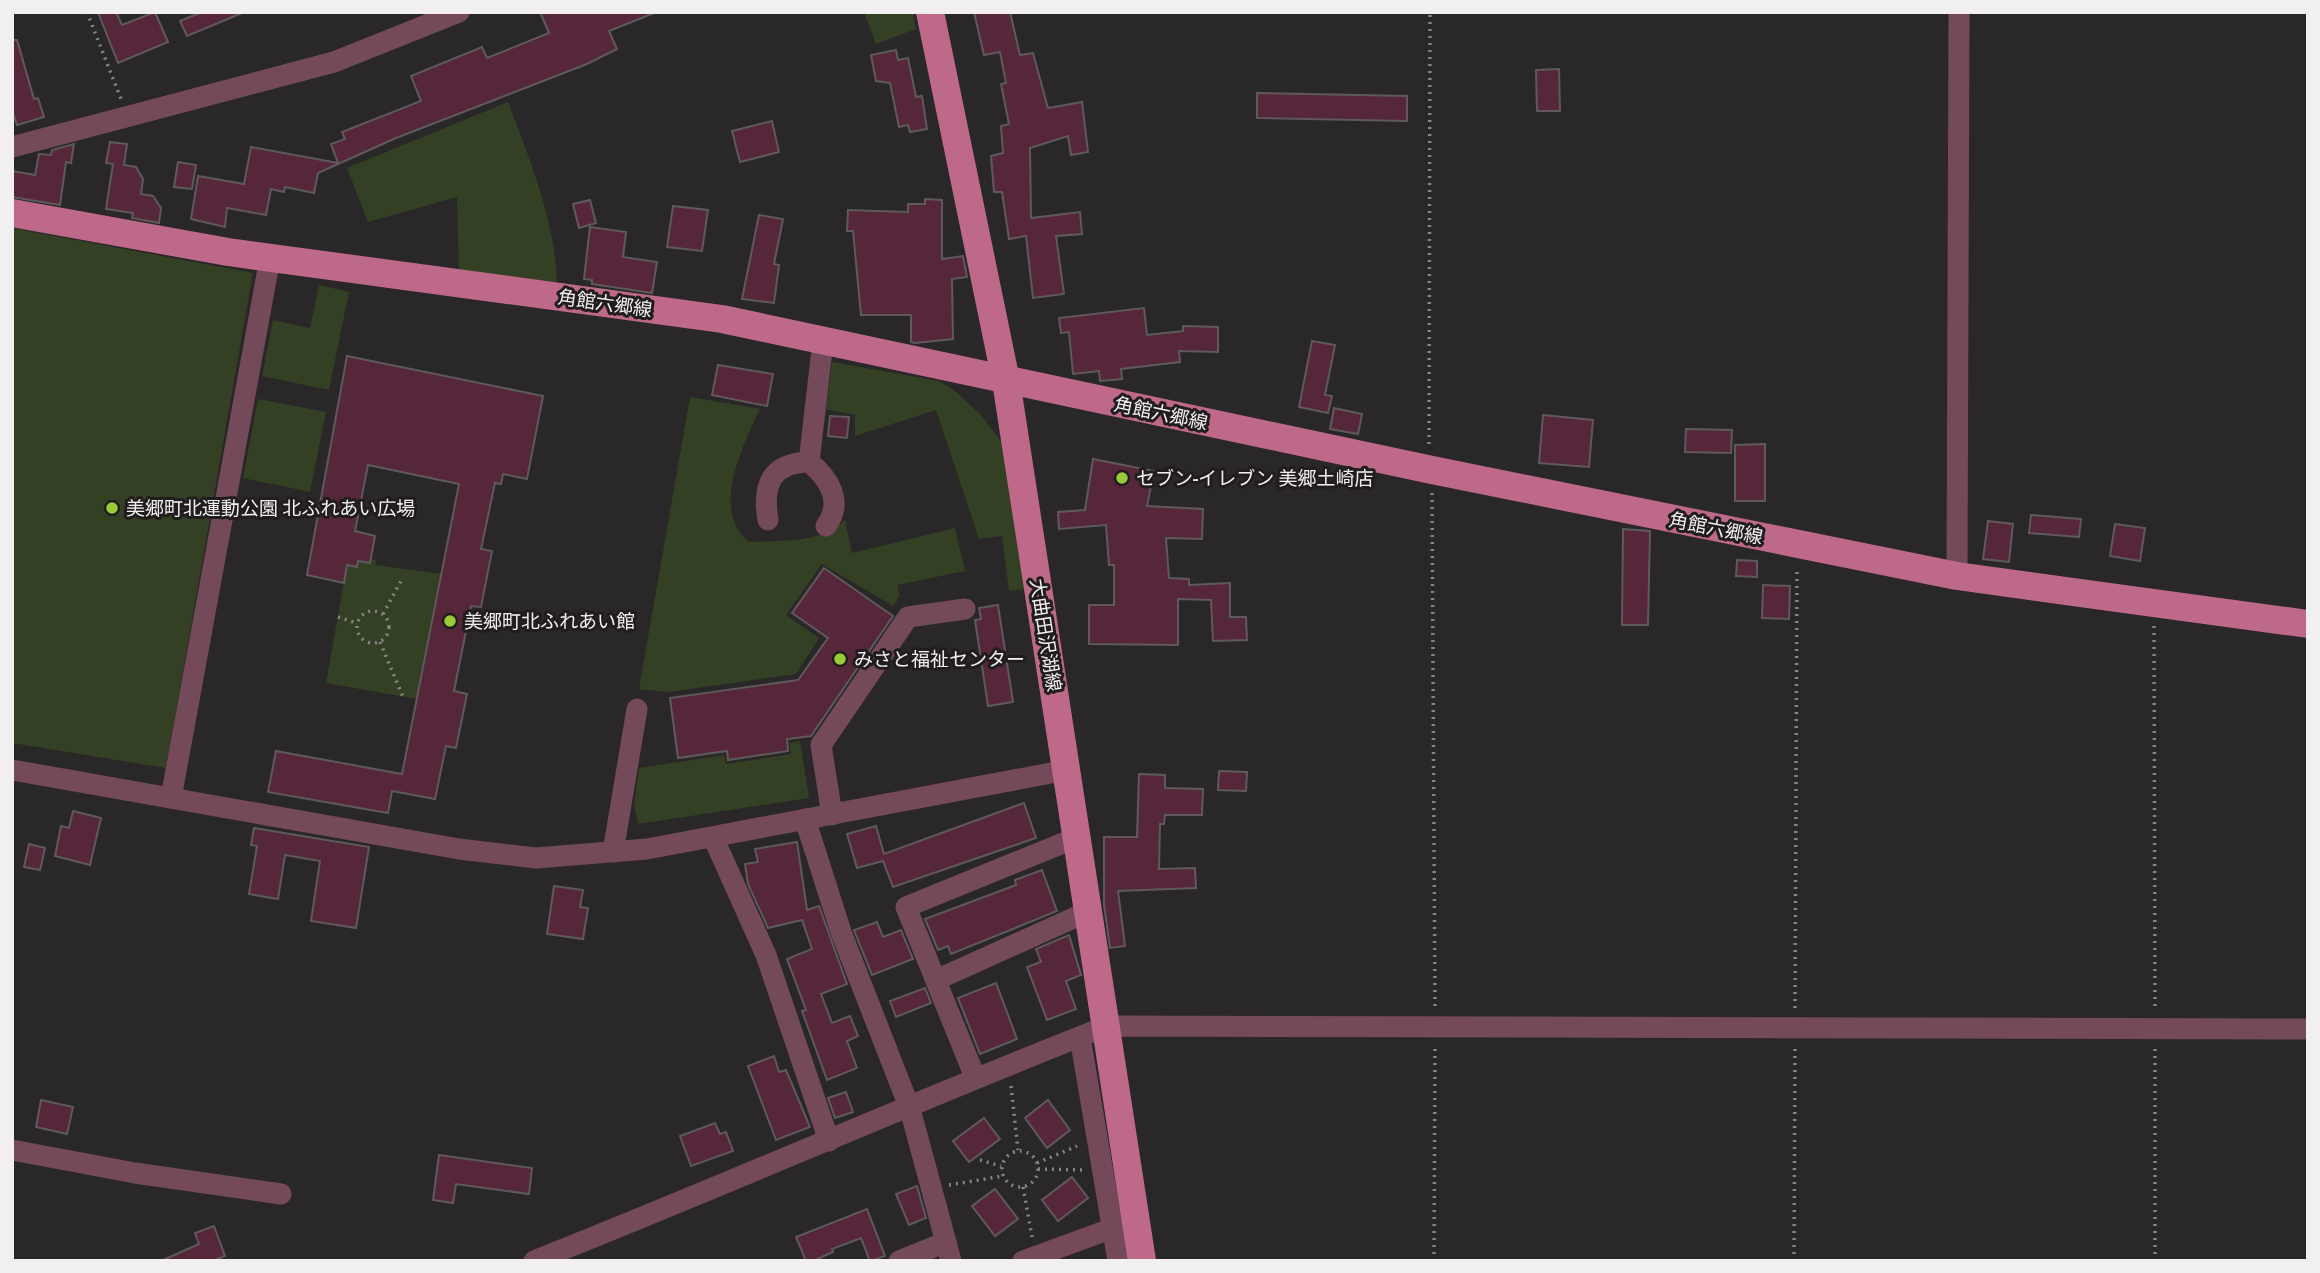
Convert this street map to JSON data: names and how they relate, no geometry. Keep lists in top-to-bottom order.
{
  "streets": {
    "main road": ["角館六郷線", "大曲田沢湖線"]
  },
  "crossings": [
    ["角館六郷線", "大曲田沢湖線"]
  ],
  "places": [
    "セブン-イレブン 美郷土崎店",
    "美郷町北運動公園 北ふれあい広場",
    "美郷町北ふれあい館",
    "みさと福祉センター"
  ]
}
